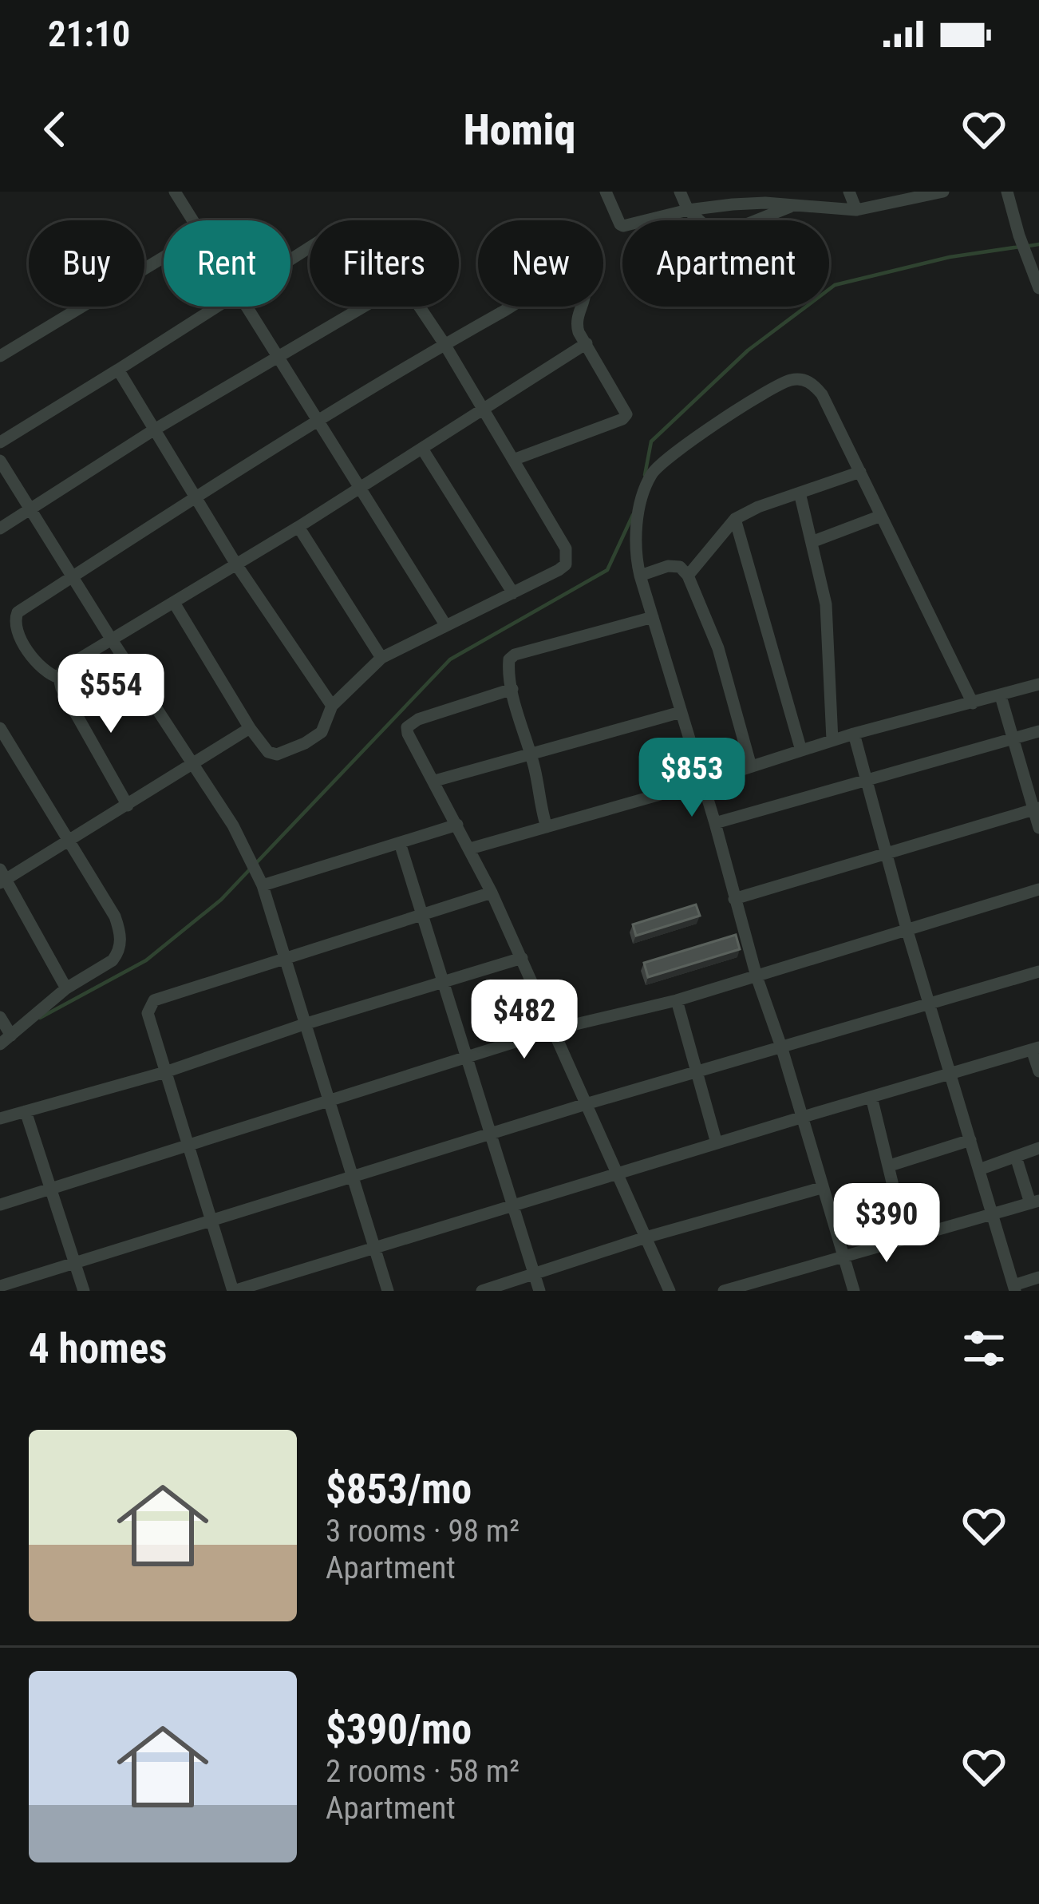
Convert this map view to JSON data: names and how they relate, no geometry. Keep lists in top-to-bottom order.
{
  "page": {
    "status": "21:10",
    "header": "Homiq",
    "chip": [
      "Buy",
      "Rent",
      "Filters",
      "New",
      "Apartment"
    ],
    "price": [
      "$554",
      "$853",
      "$482",
      "$390"
    ],
    "heading": "4 homes",
    "list": [
      {
        "name": "$853/mo",
        "note": "3 rooms · 98 m² · Apartment"
      },
      {
        "name": "$390/mo",
        "note": "2 rooms · 58 m² · Apartment"
      }
    ]
  }
}
